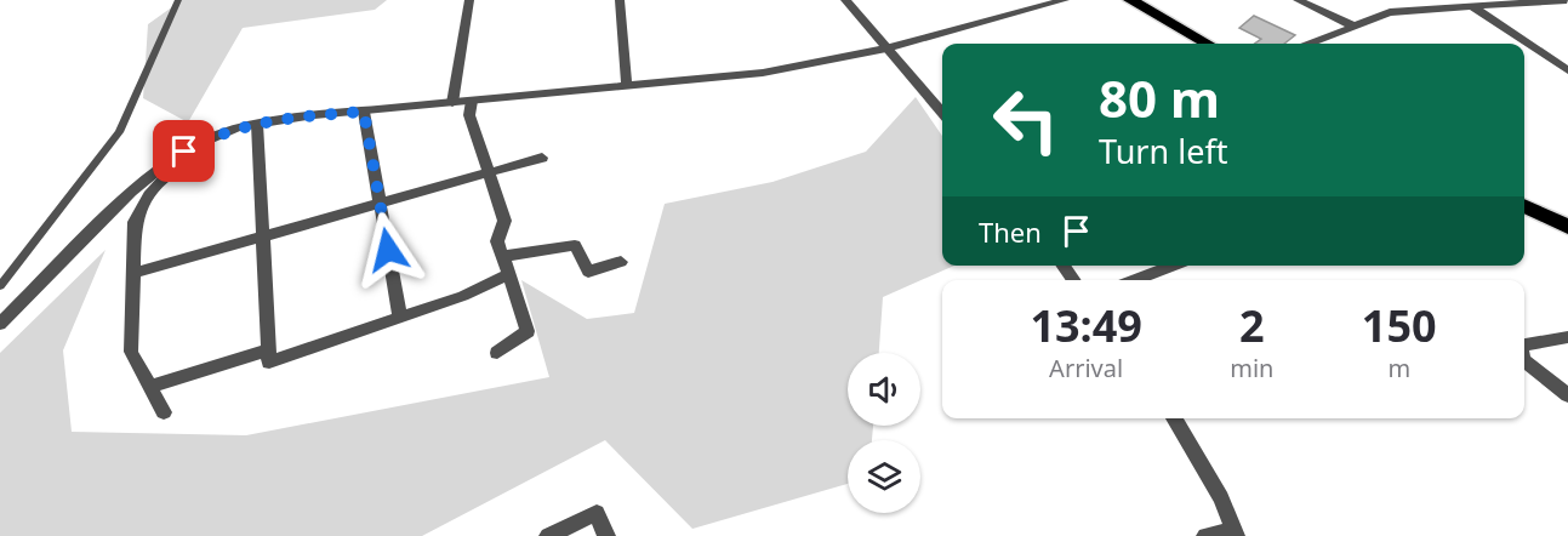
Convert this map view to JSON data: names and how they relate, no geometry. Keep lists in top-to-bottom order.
{
  "page": {
    "turn": ["80 m", "Turn left"],
    "then": "Then",
    "eta": [
      "13:49",
      "Arrival",
      "2",
      "min",
      "150",
      "m"
    ]
  }
}
